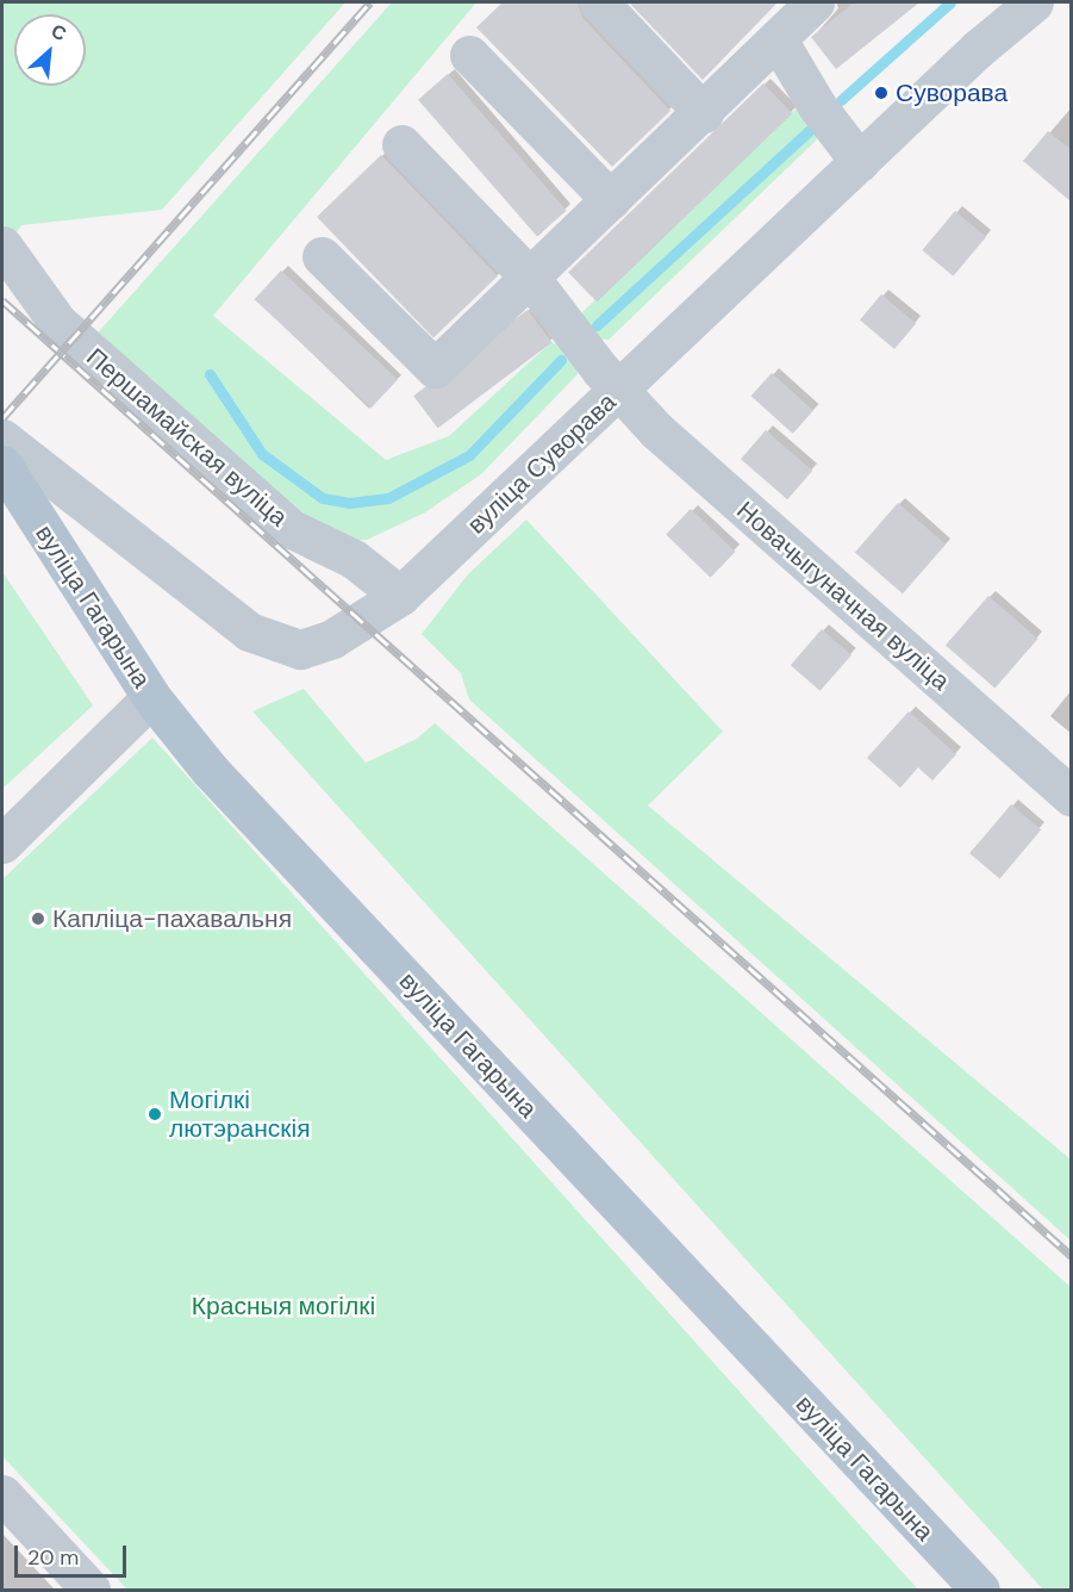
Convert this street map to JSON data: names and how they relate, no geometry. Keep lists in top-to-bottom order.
{
  "streets": {
    "main road": ["вуліца Гагарына"],
    "street": ["Першамайская вуліца", "вуліца Суворава", "Новачыгуначная вуліца"]
  },
  "crossings": [
    ["Першамайская вуліца", "вуліца Суворава"],
    ["вуліца Суворава", "Новачыгуначная вуліца"]
  ],
  "parks": ["Красныя могілкі"],
  "places": ["Суворава", "Капліца-пахавальня", "Могілкі лютэранскія"],
  "scale_bar": "20 m",
  "north": "top right"
}
